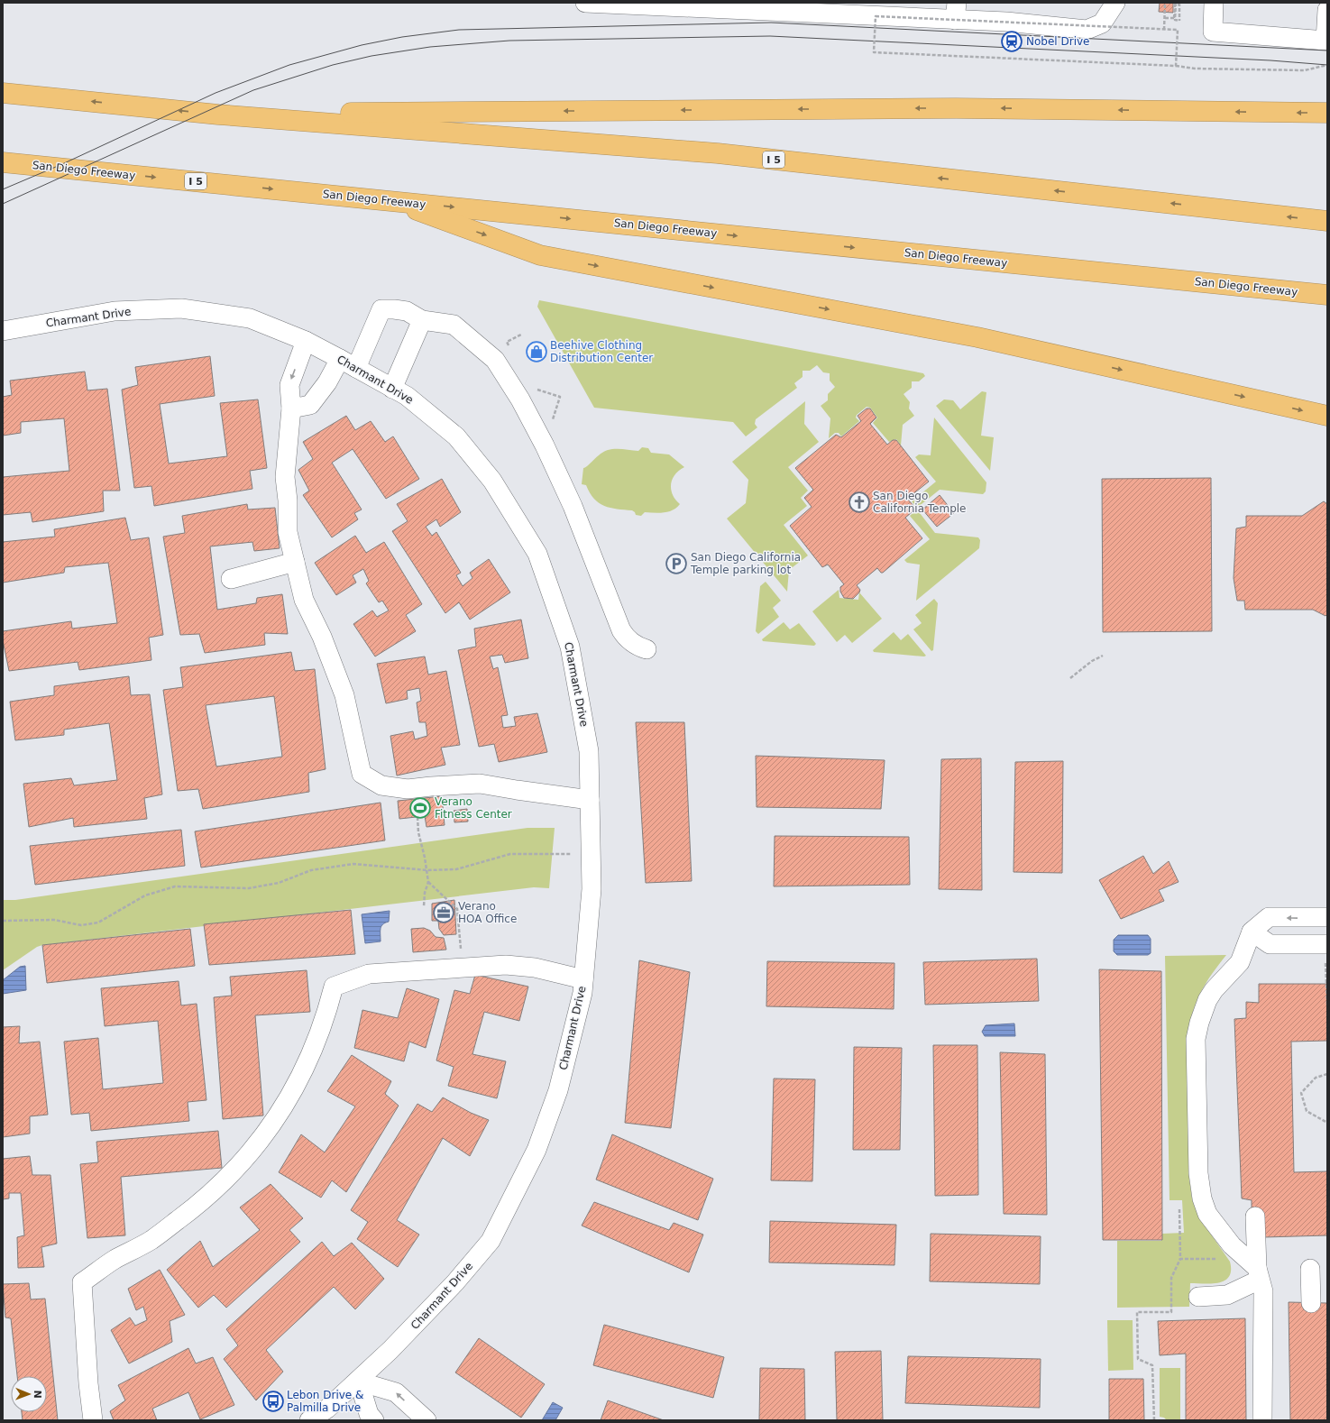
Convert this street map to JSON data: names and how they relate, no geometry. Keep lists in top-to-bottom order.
{
  "streets": {
    "highway": ["I 5", "San Diego Freeway"],
    "street": ["Charmant Drive"]
  },
  "places": {
    "station": ["Nobel Drive"],
    "shop": ["Beehive Clothing Distribution Center"],
    "church": ["San Diego California Temple"],
    "parking": ["San Diego California Temple parking lot"],
    "sports": ["Verano Fitness Center"],
    "office": ["Verano HOA Office"],
    "bus stop": ["Lebon Drive & Palmilla Drive"]
  },
  "north": "right"
}
